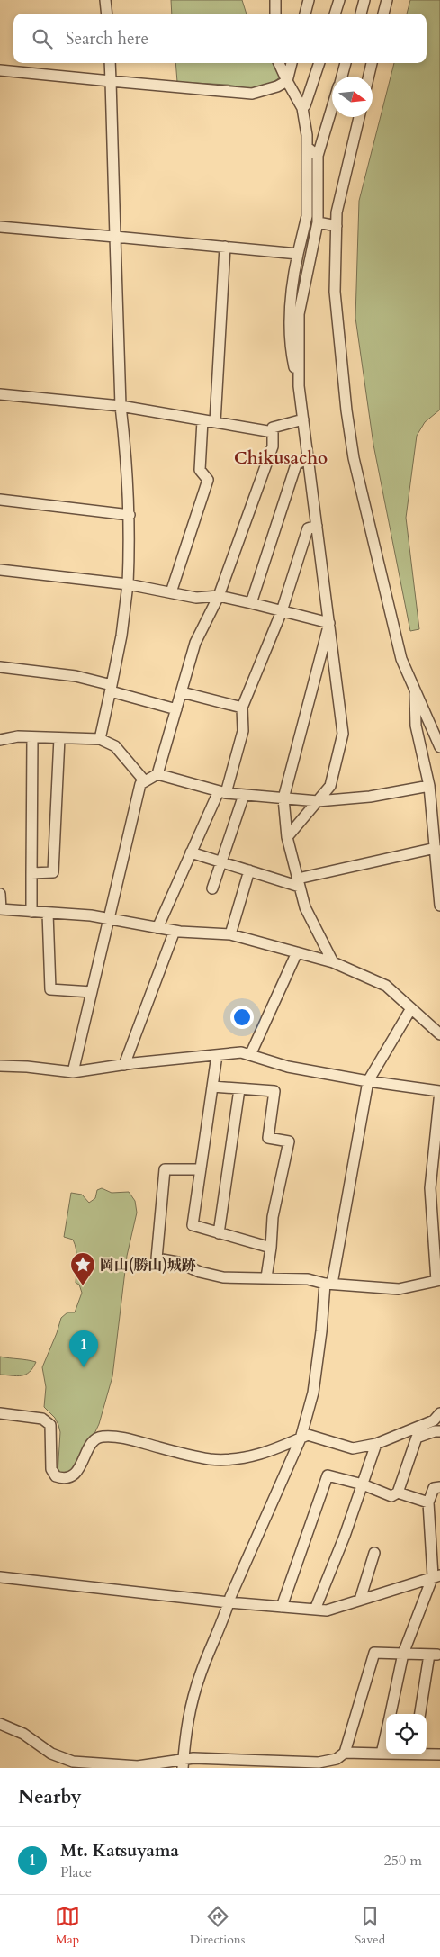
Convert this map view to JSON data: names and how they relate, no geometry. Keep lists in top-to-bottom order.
{
  "districts": ["Chikusacho"],
  "places": {
    "place": ["岡山(勝山)城跡"]
  },
  "north": "right",
  "page": {
    "search": "Search here",
    "pins": "1",
    "heading": "Nearby",
    "list": [
      {
        "mark": "1",
        "name": "Mt. Katsuyama",
        "note": "Place",
        "value": "250 m"
      }
    ],
    "nav": ["Map", "Directions", "Saved"]
  }
}
